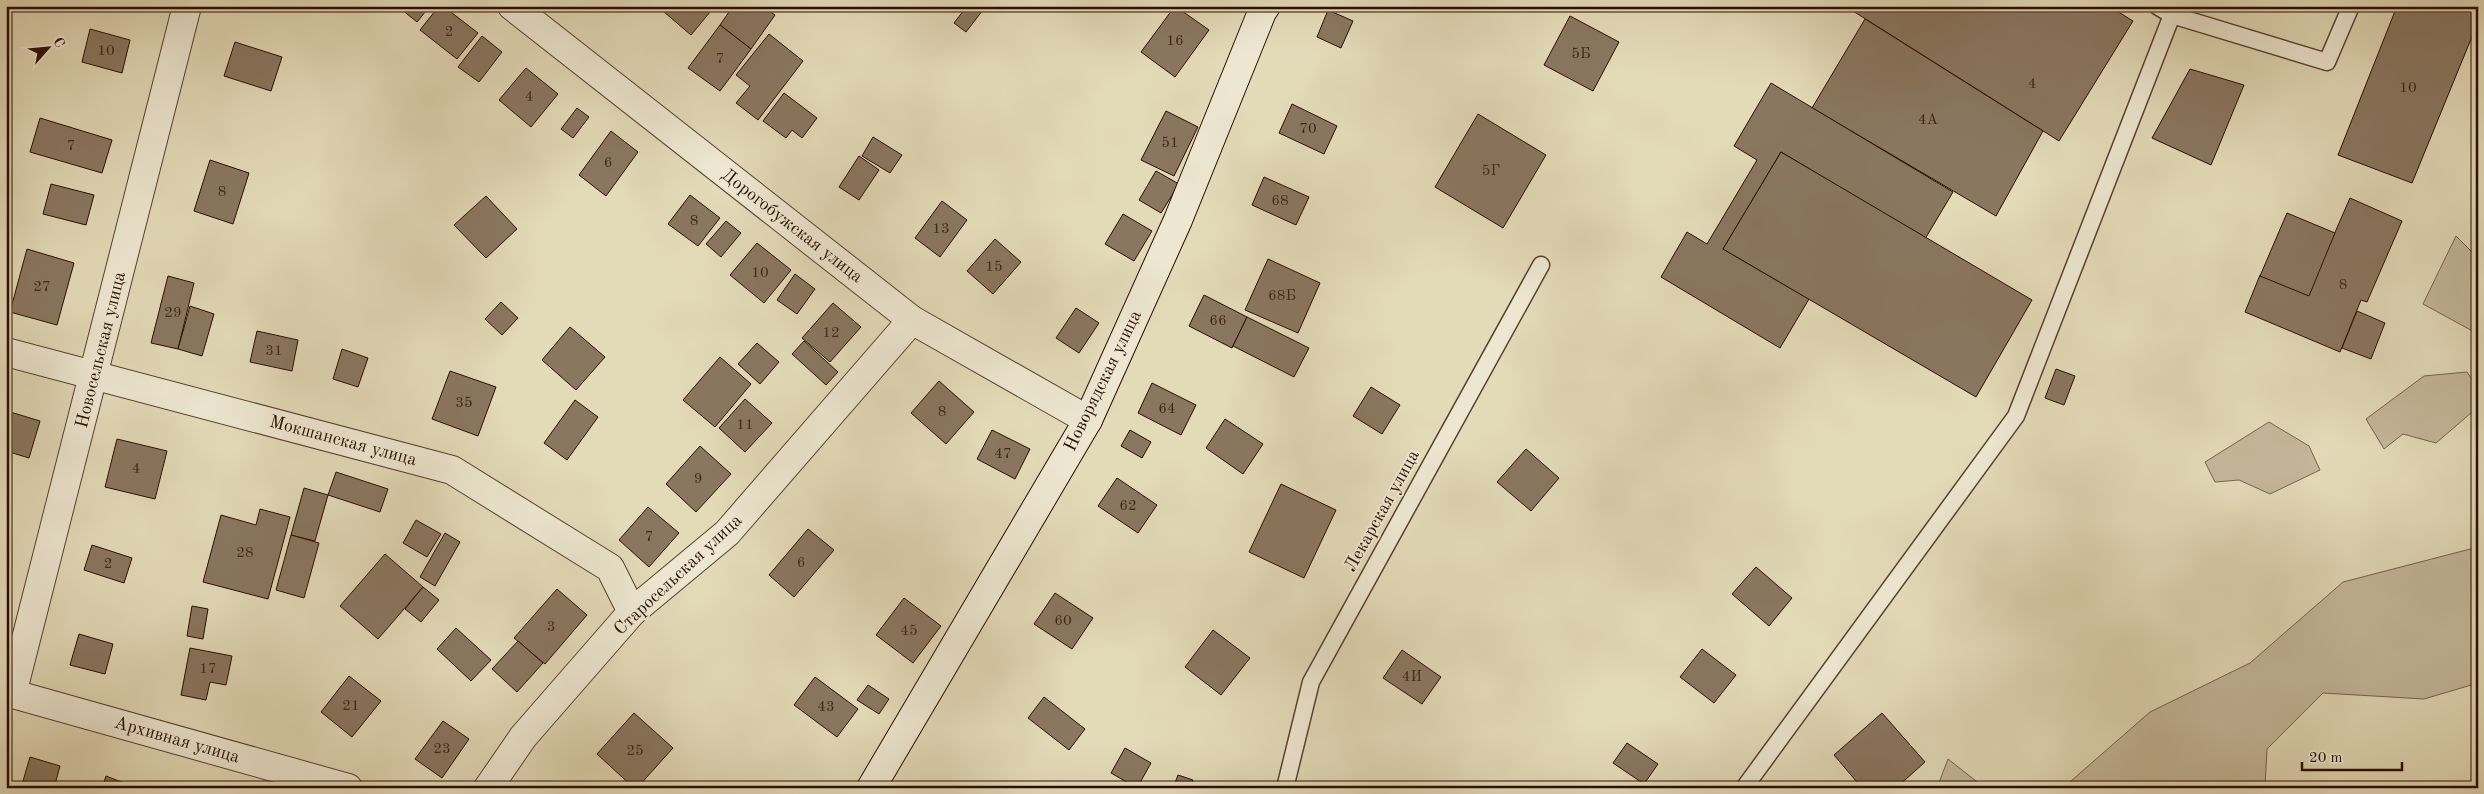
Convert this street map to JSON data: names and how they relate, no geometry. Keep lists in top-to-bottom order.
{
  "streets": {
    "street": [
      "Дорогобужская улица",
      "Новосельская улица",
      "Новорядская улица",
      "Мокшанская улица",
      "Старосельская улица",
      "Архивная улица"
    ],
    "lane": ["Лекарская улица"]
  },
  "crossings": [
    ["Дорогобужская улица", "Новорядская улица"],
    ["Дорогобужская улица", "Старосельская улица"],
    ["Новосельская улица", "Мокшанская улица"],
    ["Новосельская улица", "Архивная улица"],
    ["Мокшанская улица", "Старосельская улица"]
  ],
  "house_numbers": [
    "2",
    "16",
    "10",
    "5Б",
    "7",
    "4",
    "10",
    "4",
    "4А",
    "70",
    "51",
    "7",
    "6",
    "5Г",
    "8",
    "68",
    "8",
    "13",
    "15",
    "10",
    "8",
    "27",
    "68Б",
    "29",
    "66",
    "12",
    "31",
    "35",
    "64",
    "8",
    "11",
    "47",
    "4",
    "9",
    "62",
    "7",
    "28",
    "6",
    "2",
    "60",
    "3",
    "45",
    "17",
    "4И",
    "21",
    "43",
    "23",
    "25"
  ],
  "scale_bar": "20 m",
  "north": "top right"
}
